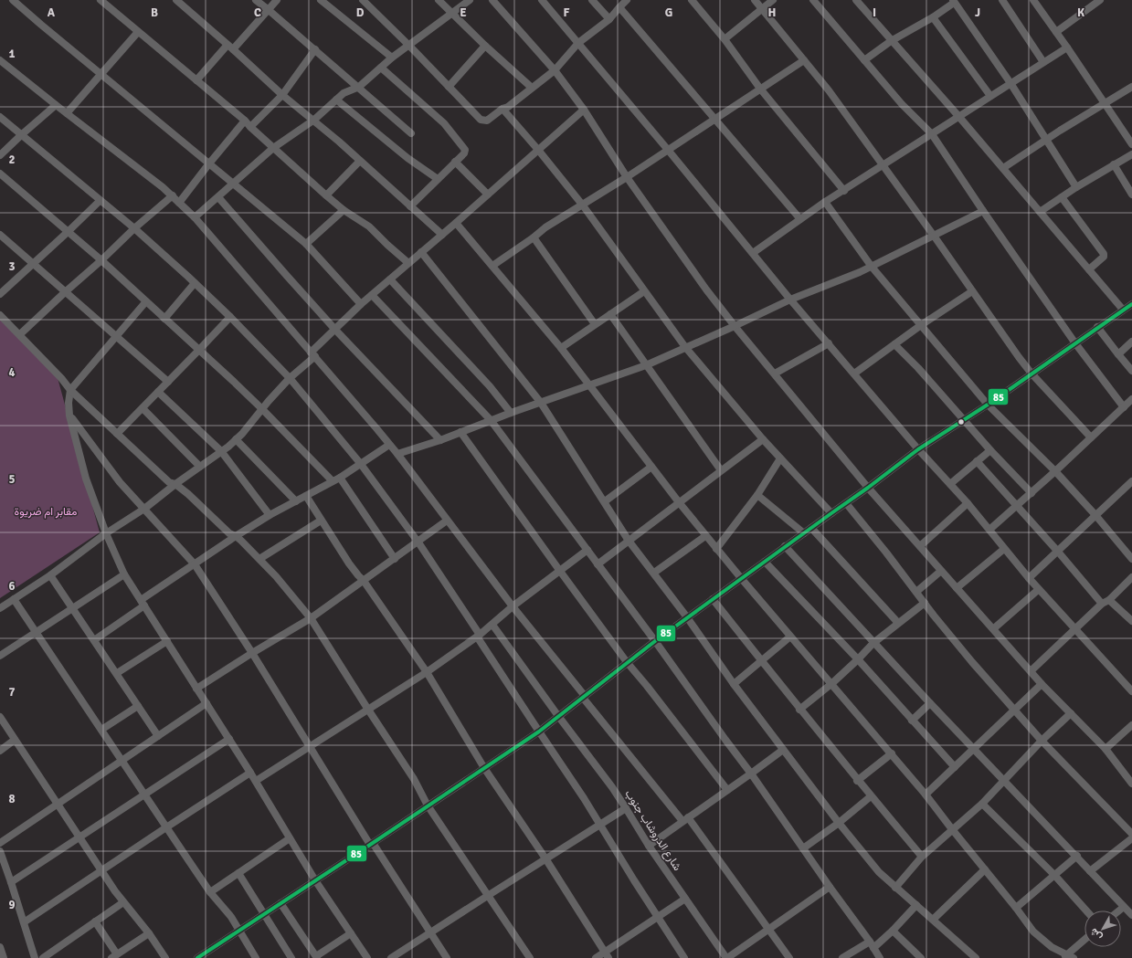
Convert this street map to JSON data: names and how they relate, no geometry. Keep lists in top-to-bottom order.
{
  "streets": {
    "street": ["شارع الدروشاب جنوب"]
  },
  "parks": ["مقابر ام ضريوة"],
  "lines": ["transit line 85"],
  "north": "bottom left",
  "grid": {
    "columns": [
      "A",
      "B",
      "C",
      "D",
      "E",
      "F",
      "G",
      "H",
      "I",
      "J",
      "K"
    ],
    "rows": [
      "1",
      "2",
      "3",
      "4",
      "5",
      "6",
      "7",
      "8",
      "9"
    ]
  }
}
